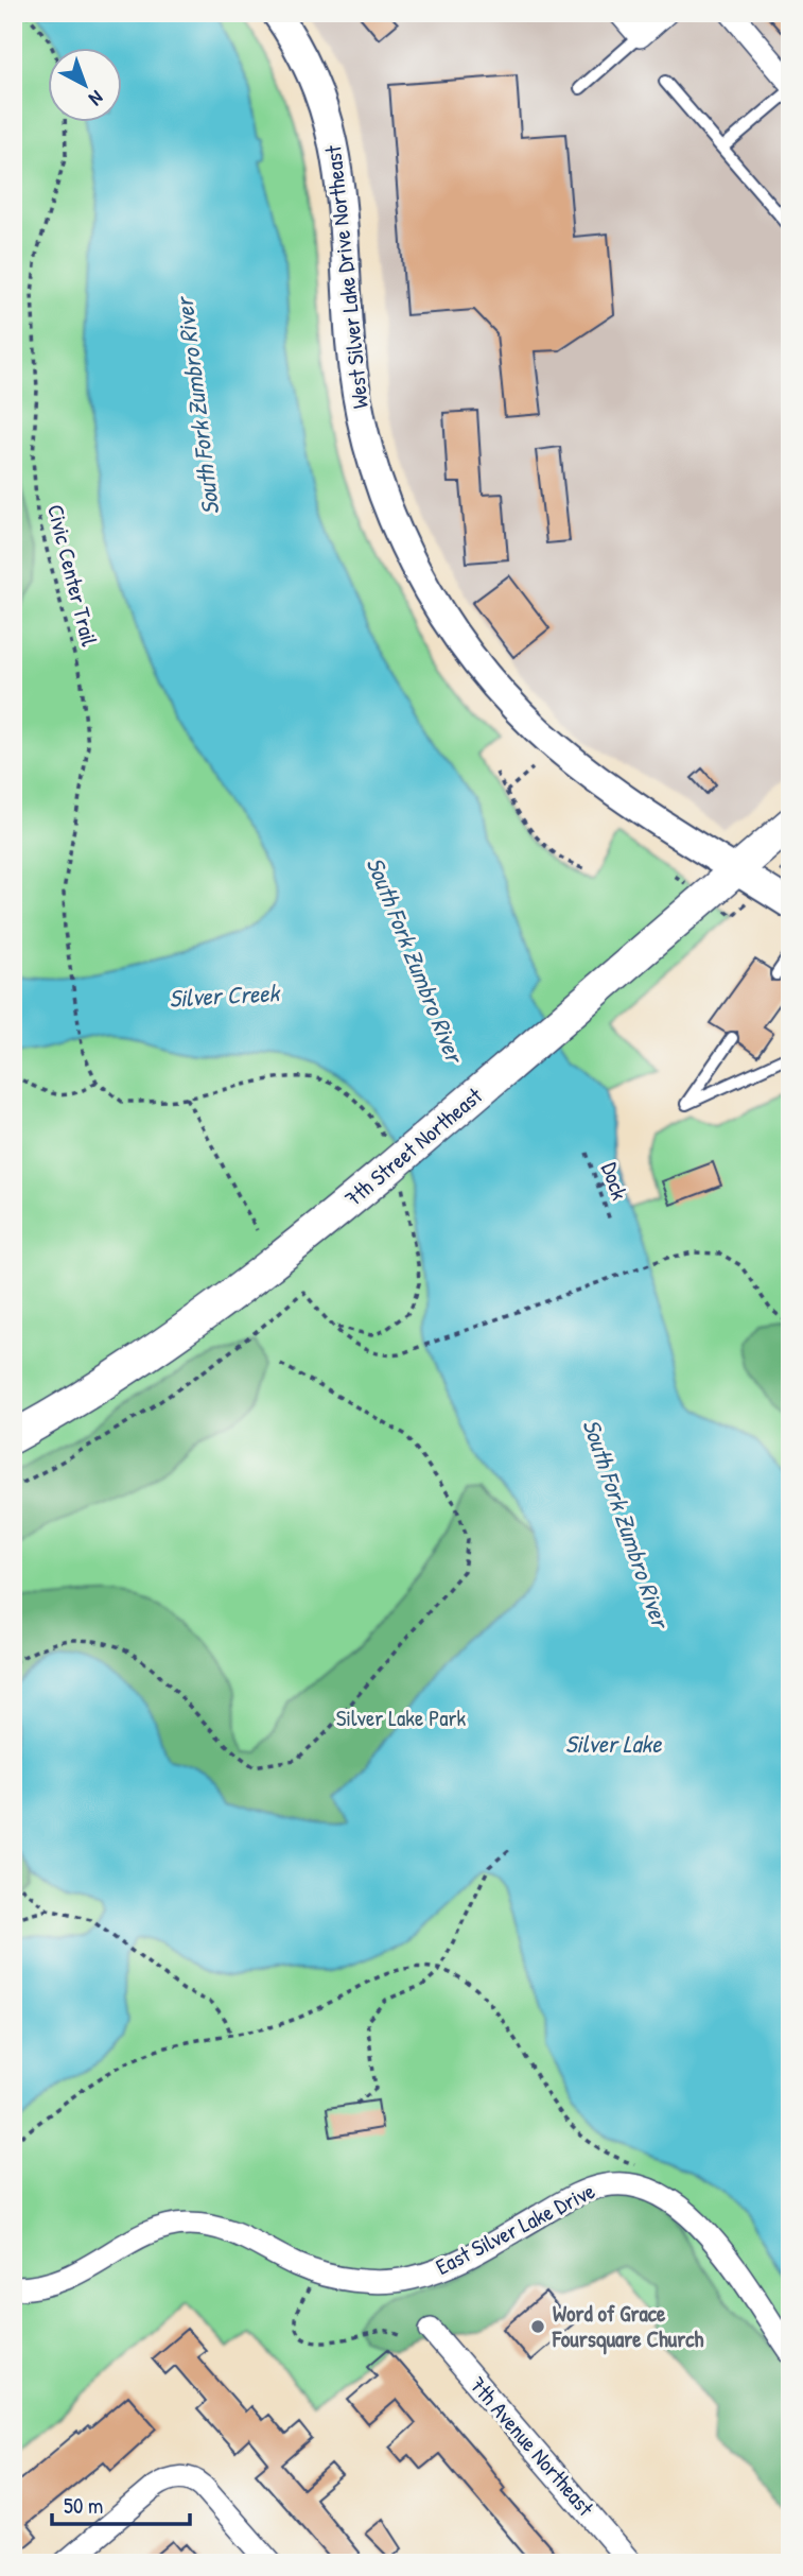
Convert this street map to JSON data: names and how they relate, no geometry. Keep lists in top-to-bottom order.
{
  "streets": {
    "main road": ["7th Street Northeast"],
    "street": ["West Silver Lake Drive Northeast", "East Silver Lake Drive", "7th Avenue Northeast"],
    "path": ["Civic Center Trail", "Dock"]
  },
  "crossings": [
    ["West Silver Lake Drive Northeast", "7th Street Northeast"]
  ],
  "water": ["South Fork Zumbro River", "Silver Creek", "Silver Lake"],
  "parks": ["Silver Lake Park"],
  "places": ["Word of Grace Foursquare Church"],
  "scale_bar": "50 m",
  "north": "bottom right"
}
